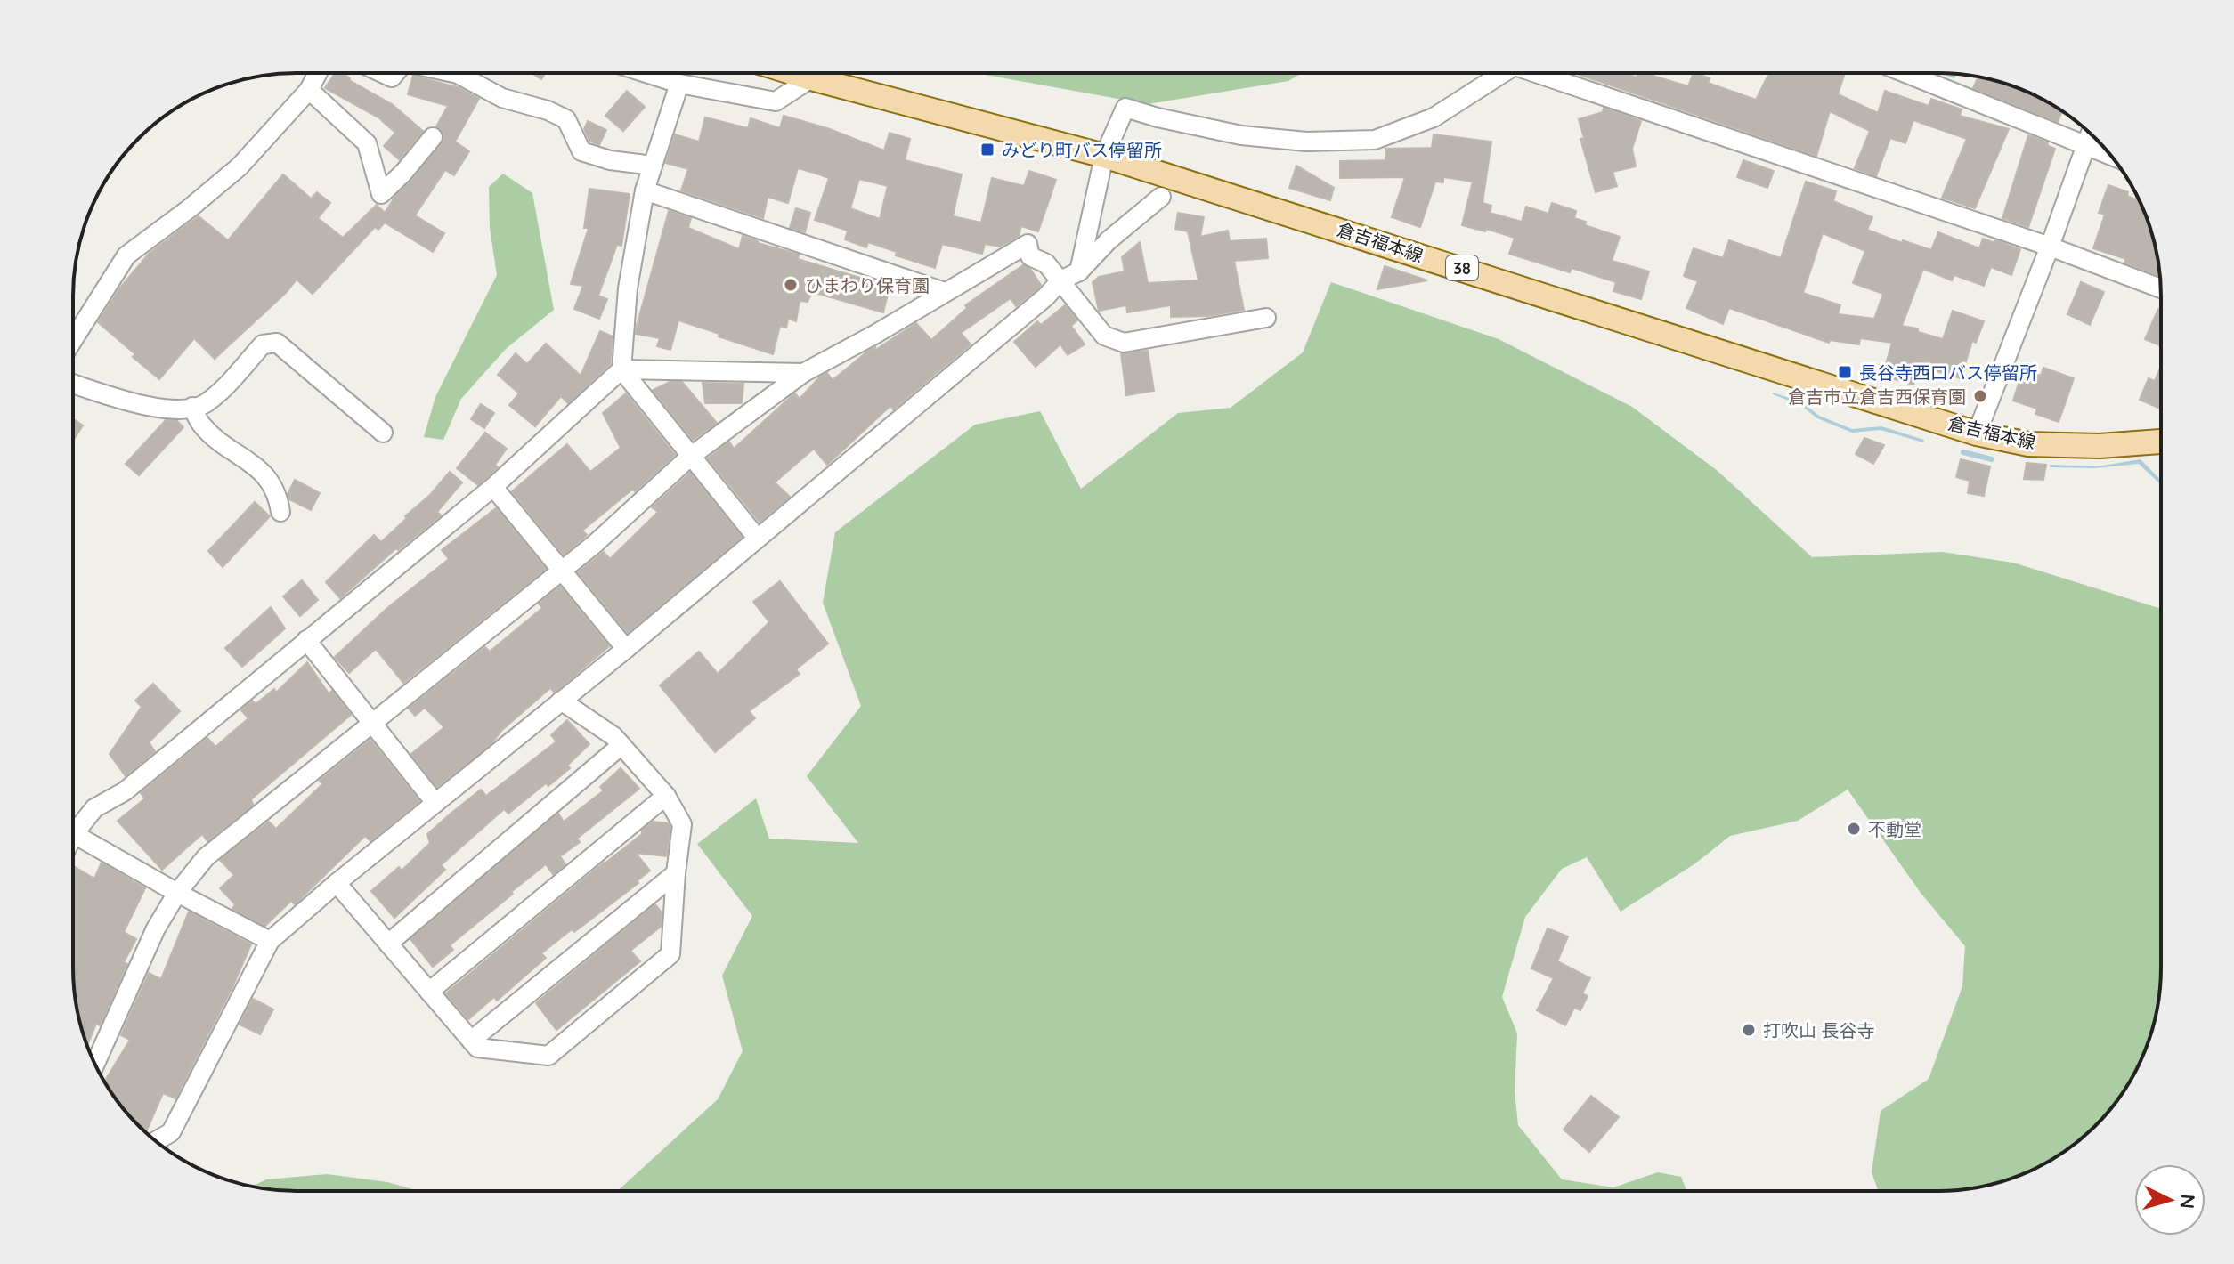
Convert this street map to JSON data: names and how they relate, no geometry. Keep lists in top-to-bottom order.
{
  "streets": {
    "main road": ["倉吉福本線", "38"]
  },
  "places": {
    "transit": ["みどり町バス停留所", "長谷寺西口バス停留所"],
    "other": [
      "ひまわり保育園",
      "倉吉市立倉吉西保育園",
      "不動堂",
      "打吹山 長谷寺"
    ]
  },
  "north": "right"
}
